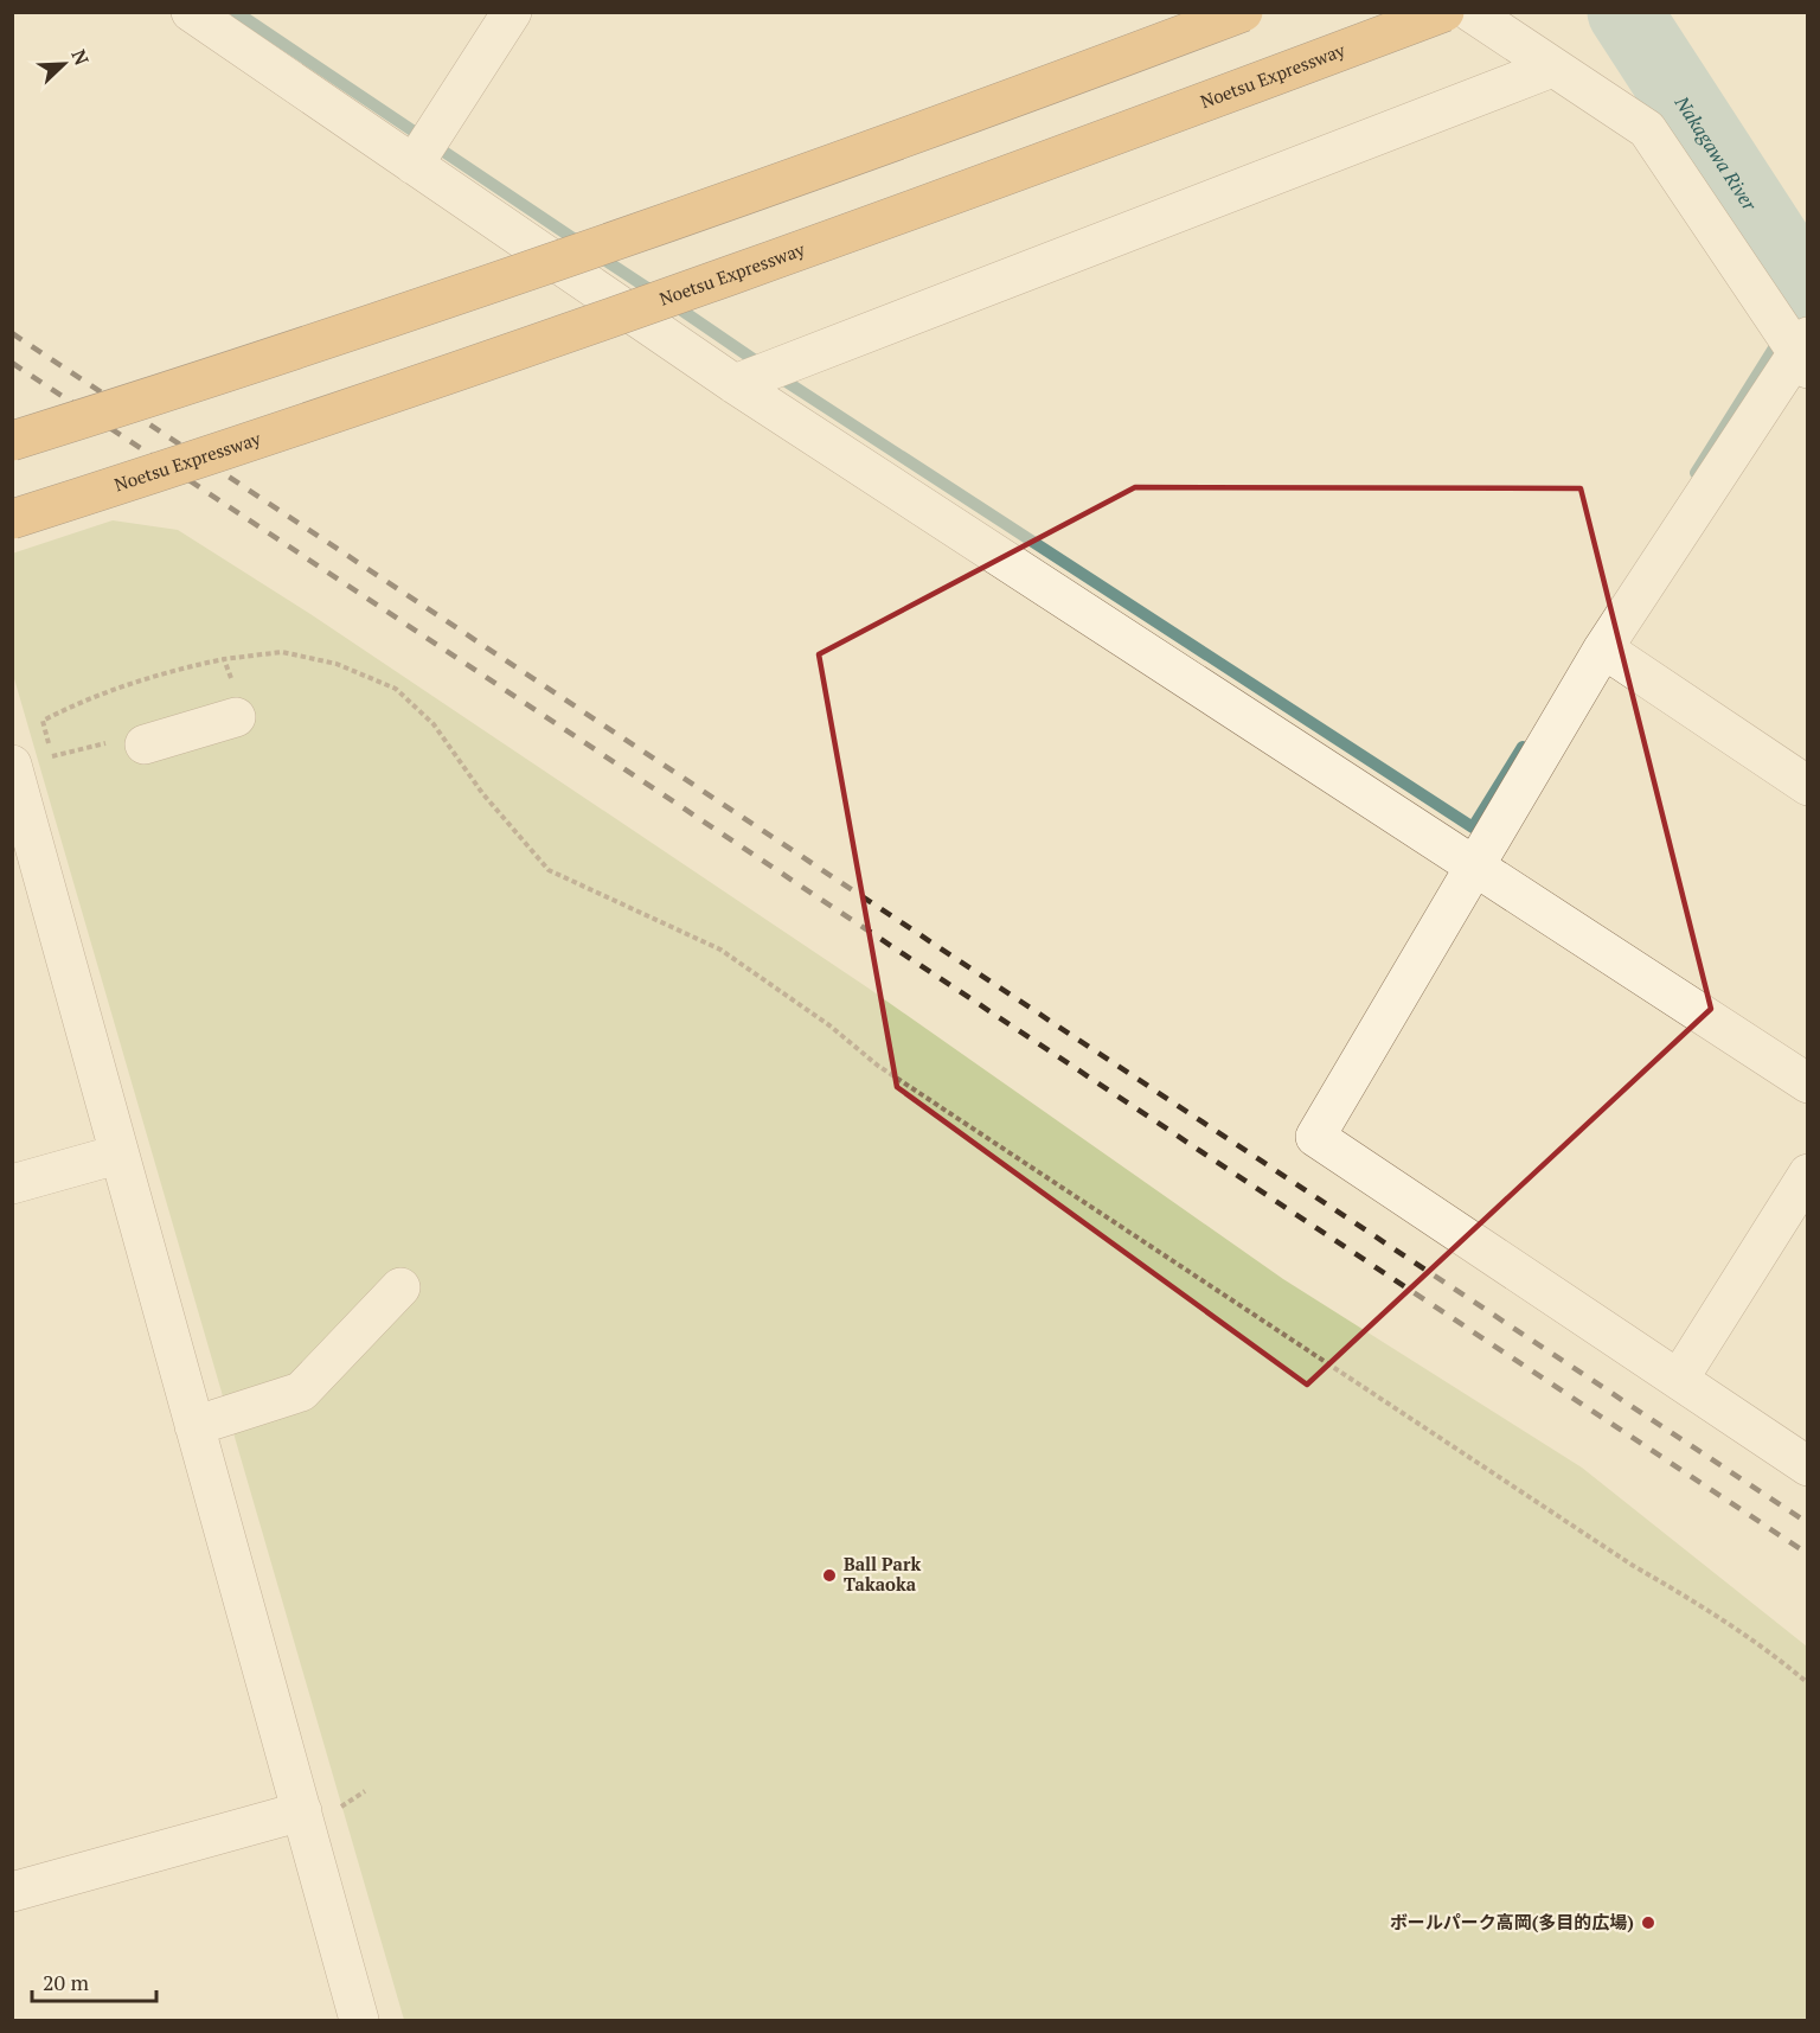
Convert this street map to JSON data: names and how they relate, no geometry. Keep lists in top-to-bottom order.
{
  "streets": {
    "highway": ["Noetsu Expressway"]
  },
  "water": ["Nakagawa River"],
  "places": ["Ball Park Takaoka", "ボールパーク高岡(多目的広場)"],
  "scale_bar": "20 m",
  "north": "top right"
}
